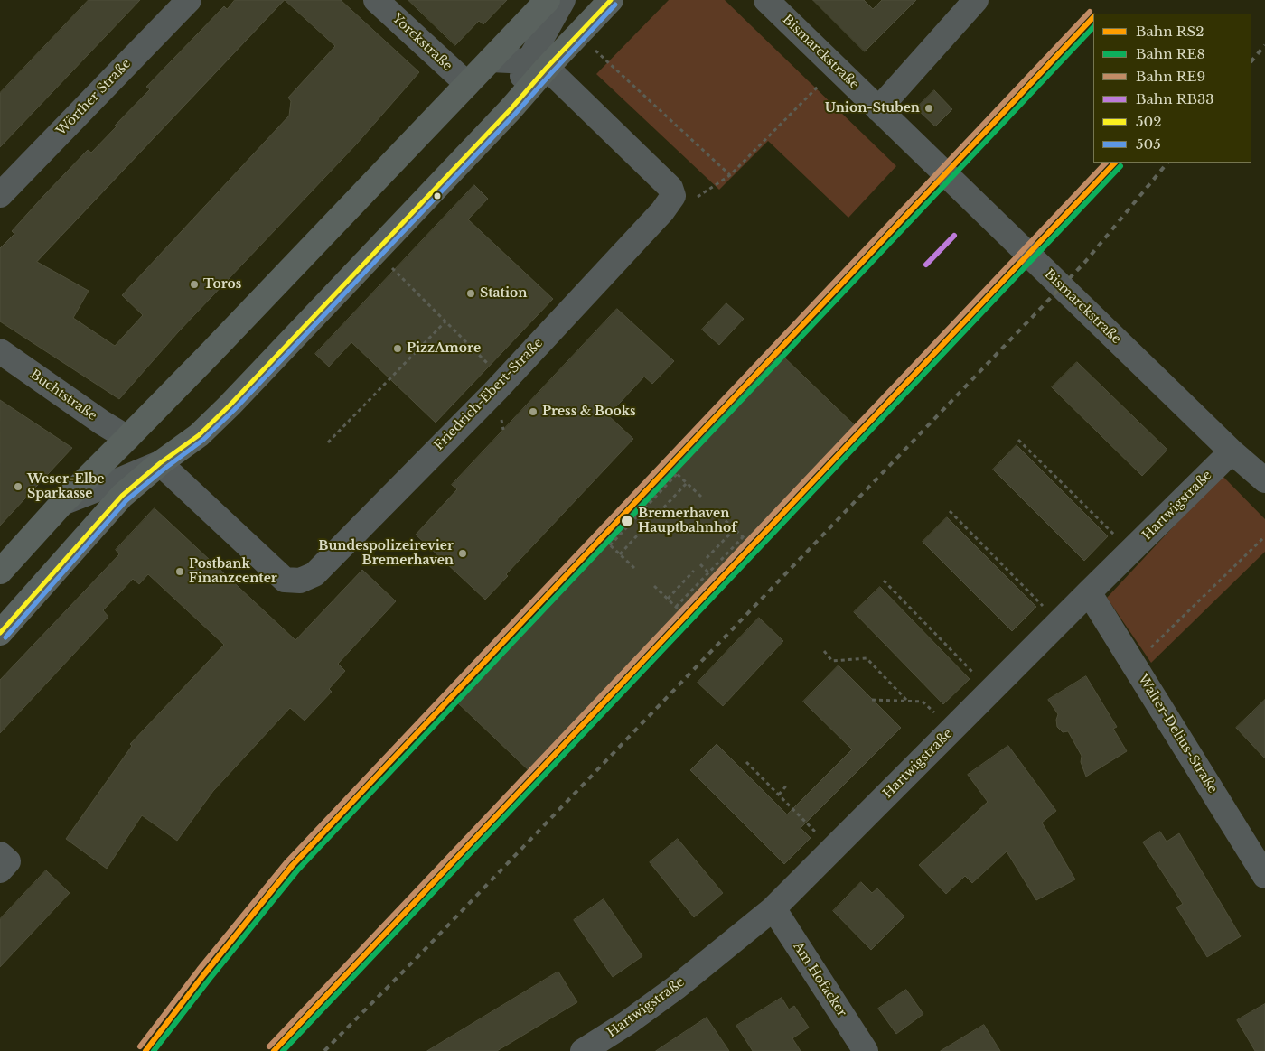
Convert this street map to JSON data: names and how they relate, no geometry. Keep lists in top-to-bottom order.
{
  "streets": {
    "main road": ["Friedrich-Ebert-Straße"],
    "street": [
      "Yorckstraße",
      "Bismarckstraße",
      "Wörther Straße",
      "Buchtstraße",
      "Hartwigstraße",
      "Walter-Delius-Straße",
      "Am Hofacker"
    ]
  },
  "crossings": [
    ["Bismarckstraße", "Hartwigstraße"],
    ["Friedrich-Ebert-Straße", "Buchtstraße"],
    ["Hartwigstraße", "Walter-Delius-Straße"],
    ["Hartwigstraße", "Am Hofacker"]
  ],
  "places": [
    "Union-Stuben",
    "Toros",
    "Station",
    "PizzAmore",
    "Press & Books",
    "Weser-Elbe Sparkasse",
    "Bremerhaven Hauptbahnhof",
    "Bundespolizeirevier Bremerhaven",
    "Postbank Finanzcenter"
  ],
  "lines": [
    "transit line 502",
    "transit line 505",
    "rail line RE9",
    "rail line RS2",
    "rail line RE8",
    "rail line RB33"
  ],
  "legend": [
    "Bahn RS2",
    "Bahn RE8",
    "Bahn RE9",
    "Bahn RB33",
    "502",
    "505"
  ]
}
